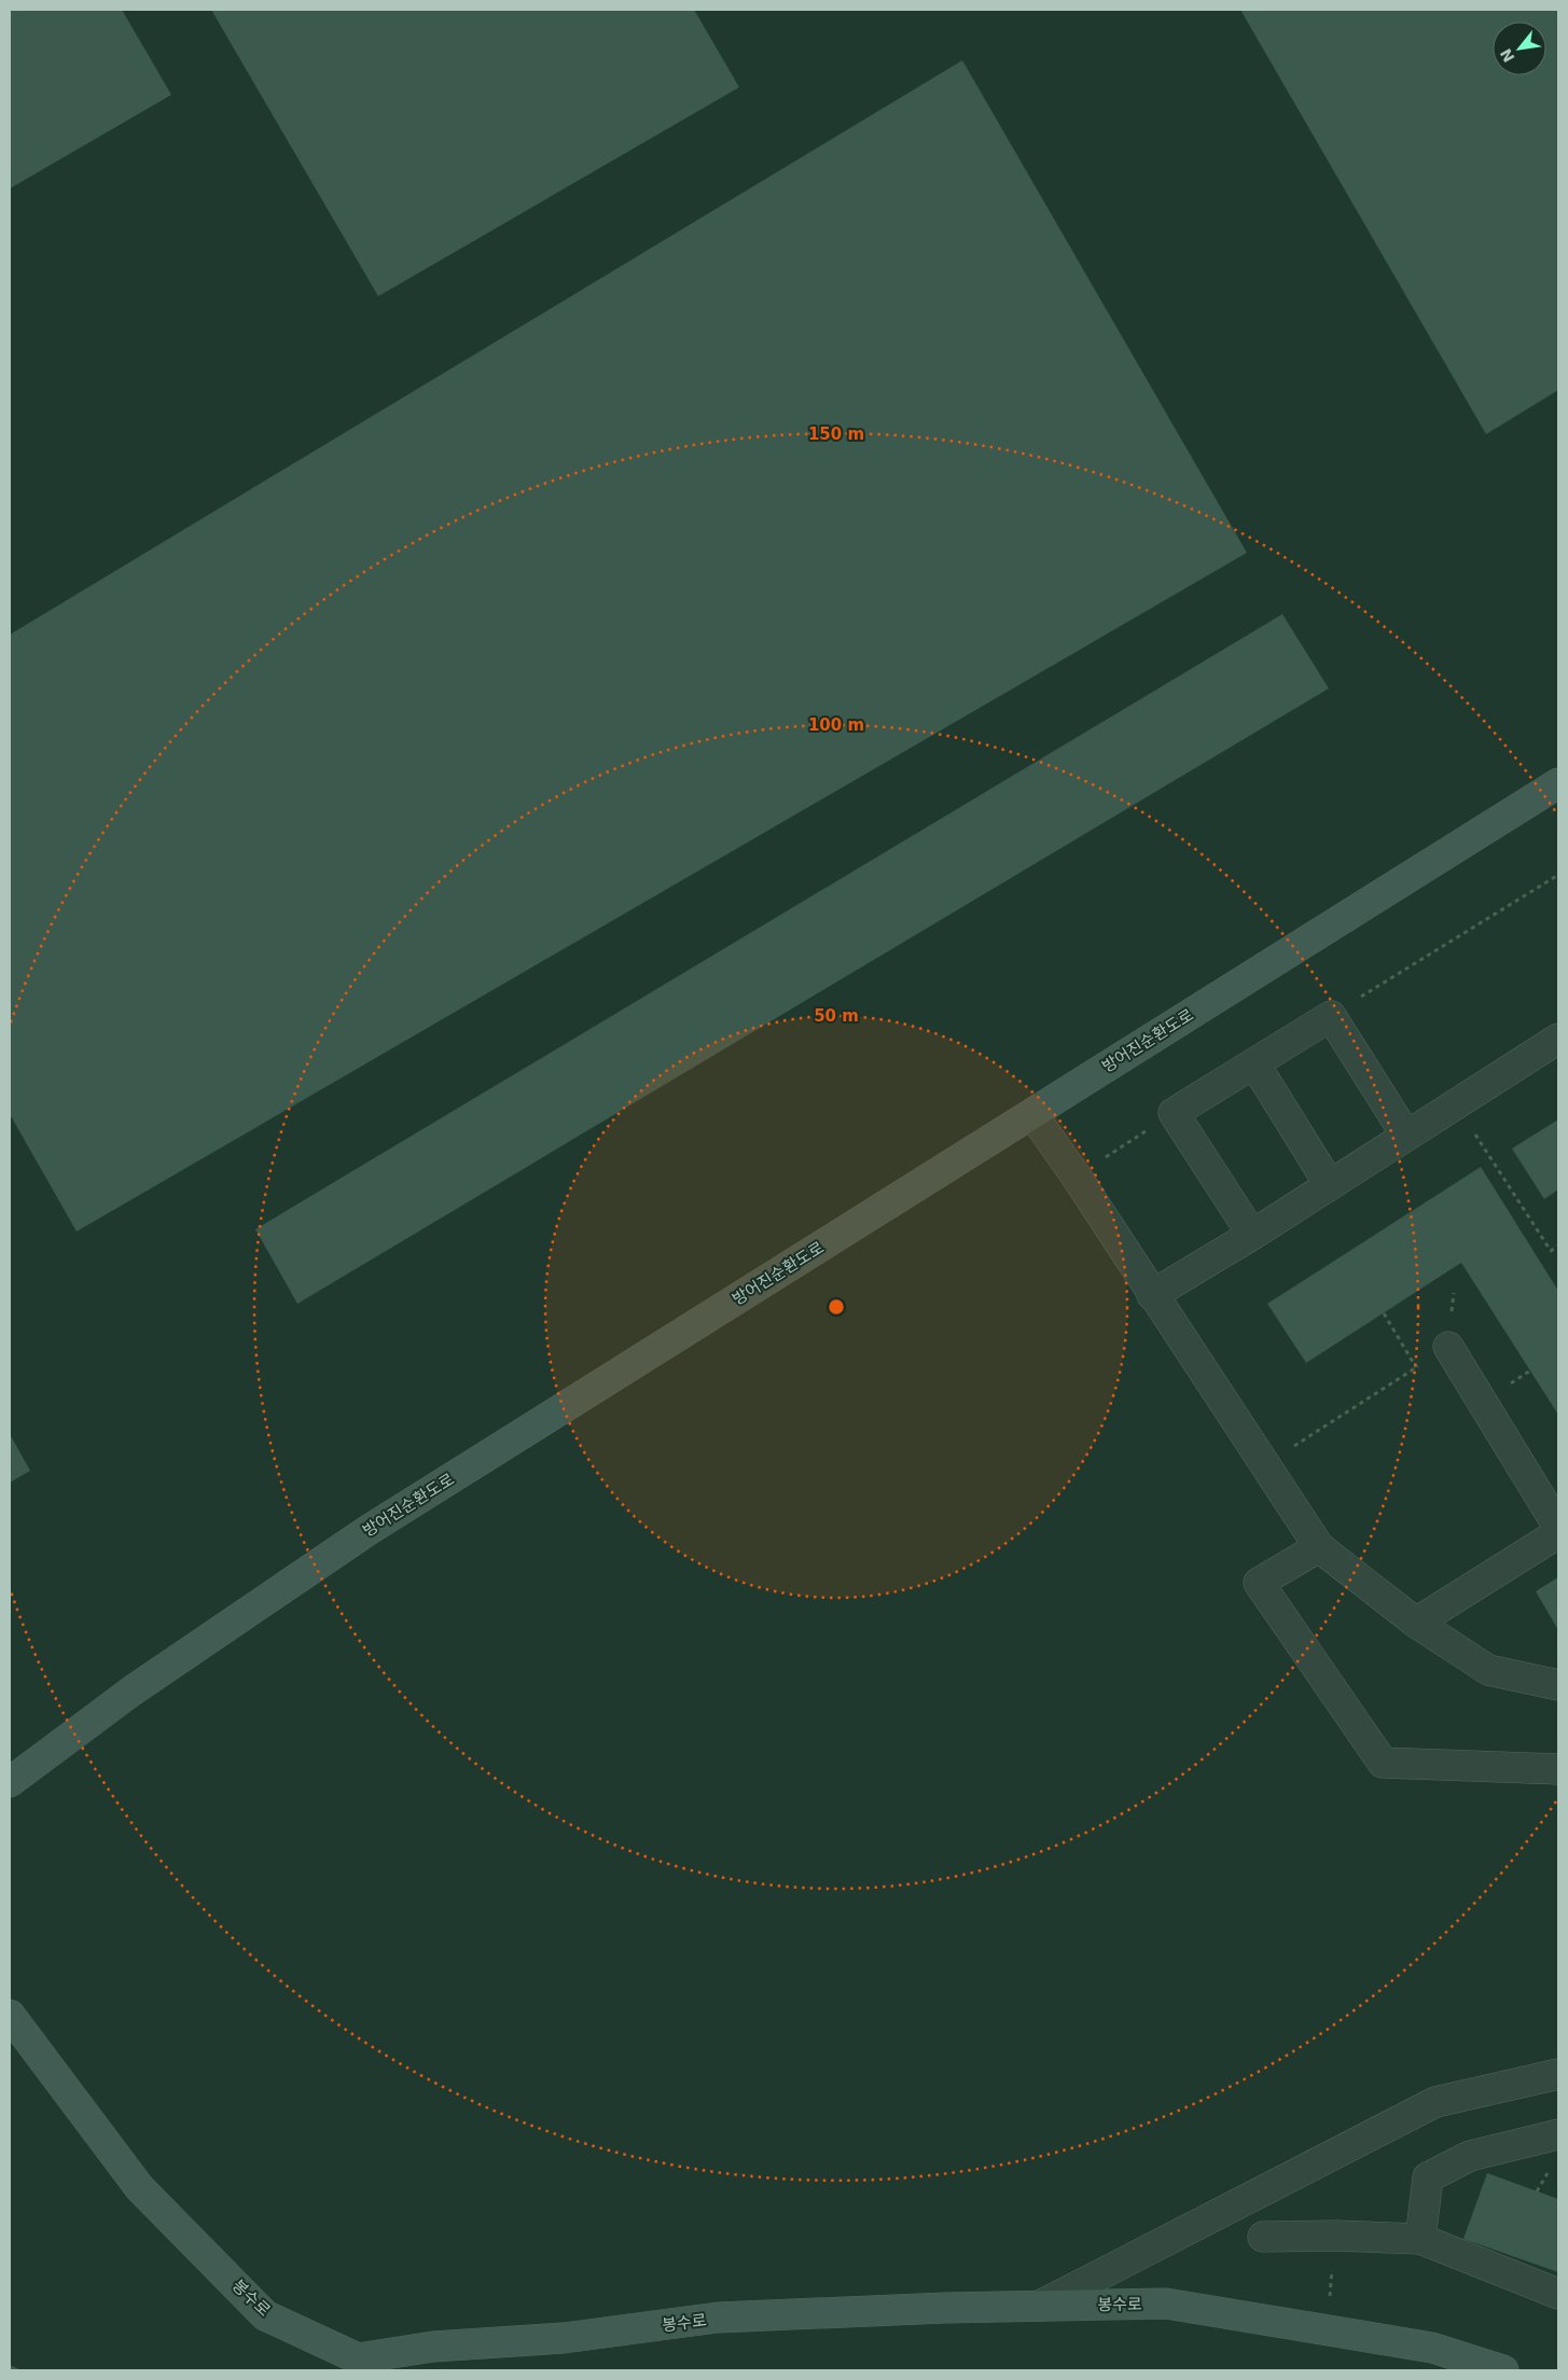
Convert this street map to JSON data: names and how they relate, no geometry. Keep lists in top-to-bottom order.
{
  "streets": {
    "main road": ["방어진순환도로", "봉수로"]
  },
  "north": "bottom left",
  "rings": ["150 m", "100 m", "50 m"]
}
